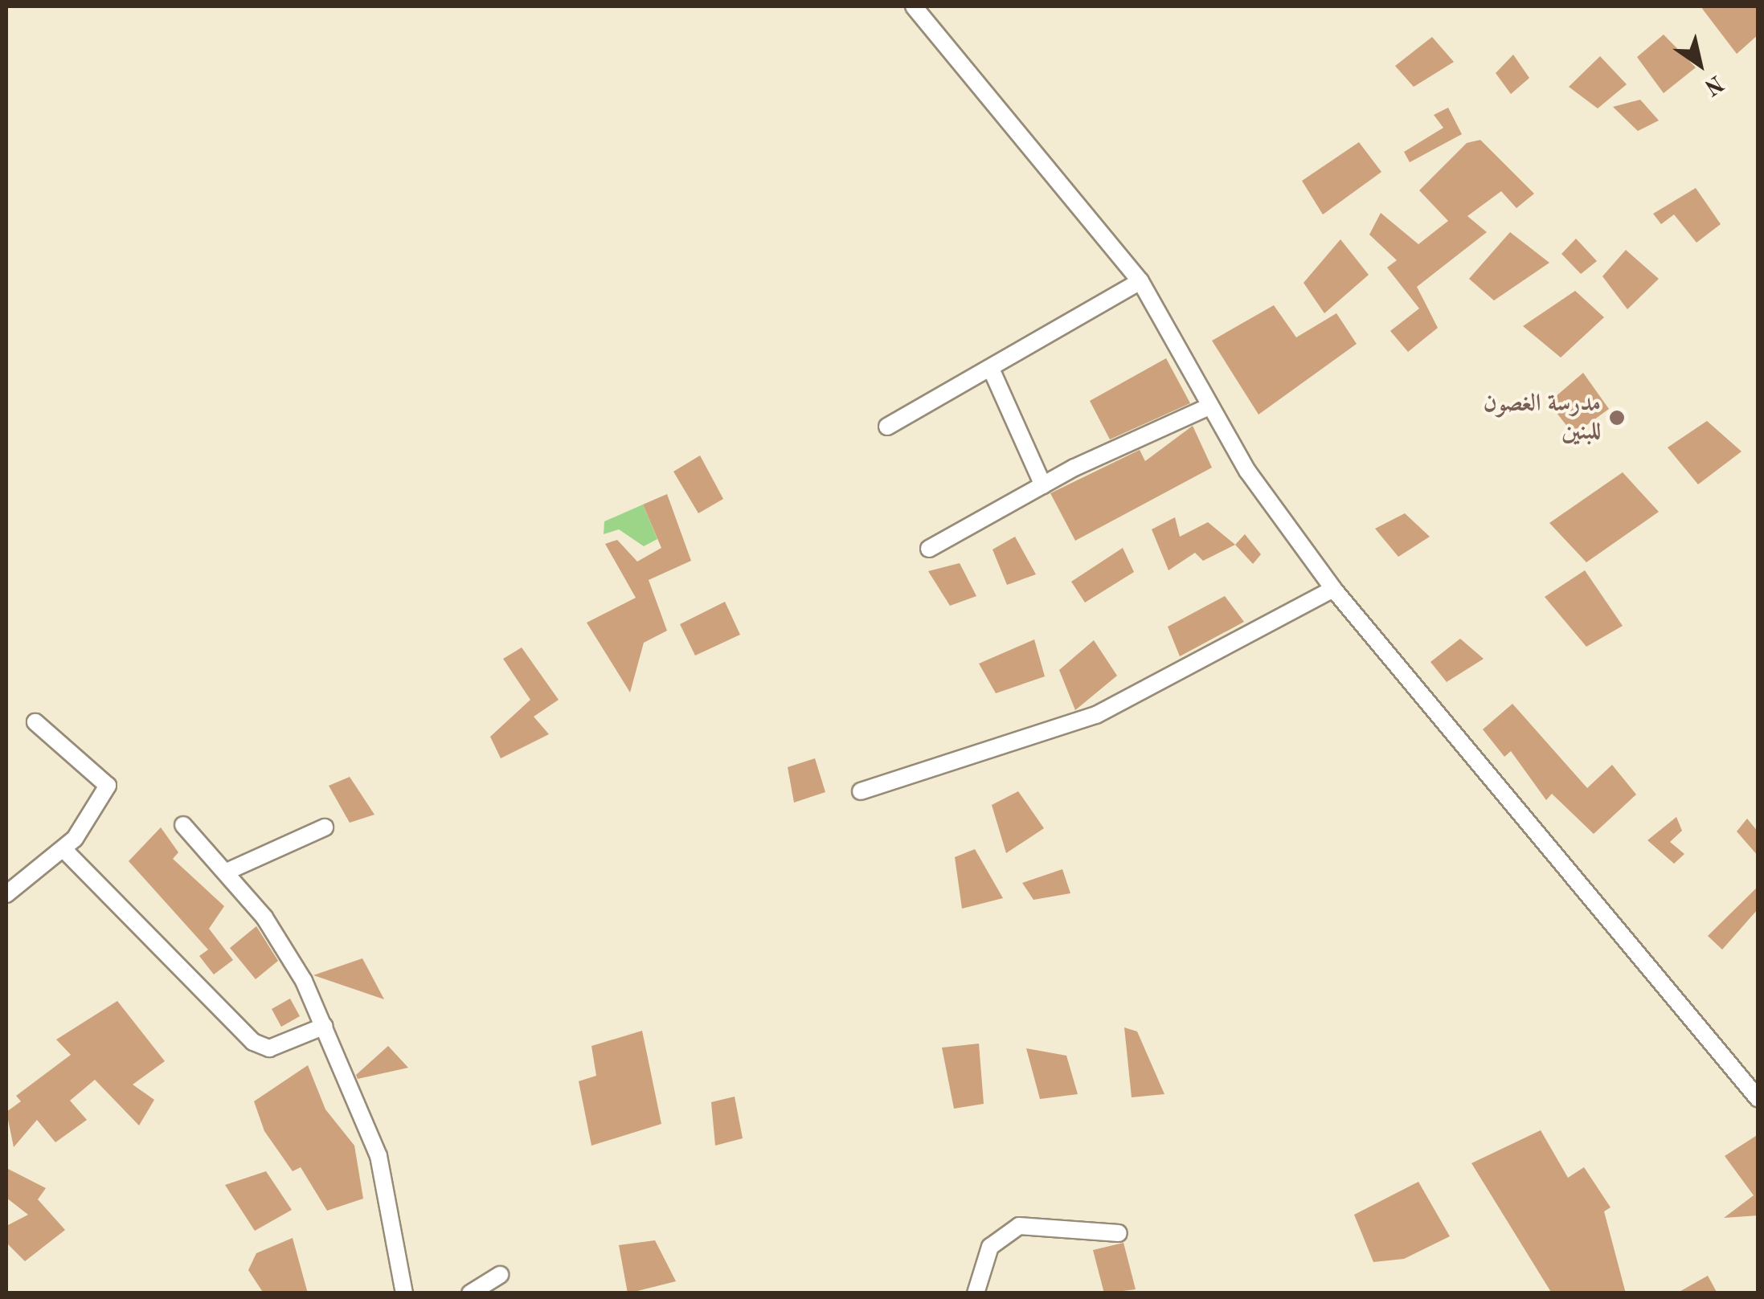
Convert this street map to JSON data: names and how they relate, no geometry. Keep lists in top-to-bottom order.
{
  "places": ["مدرسة الغصون للبنين"],
  "north": "bottom right"
}
